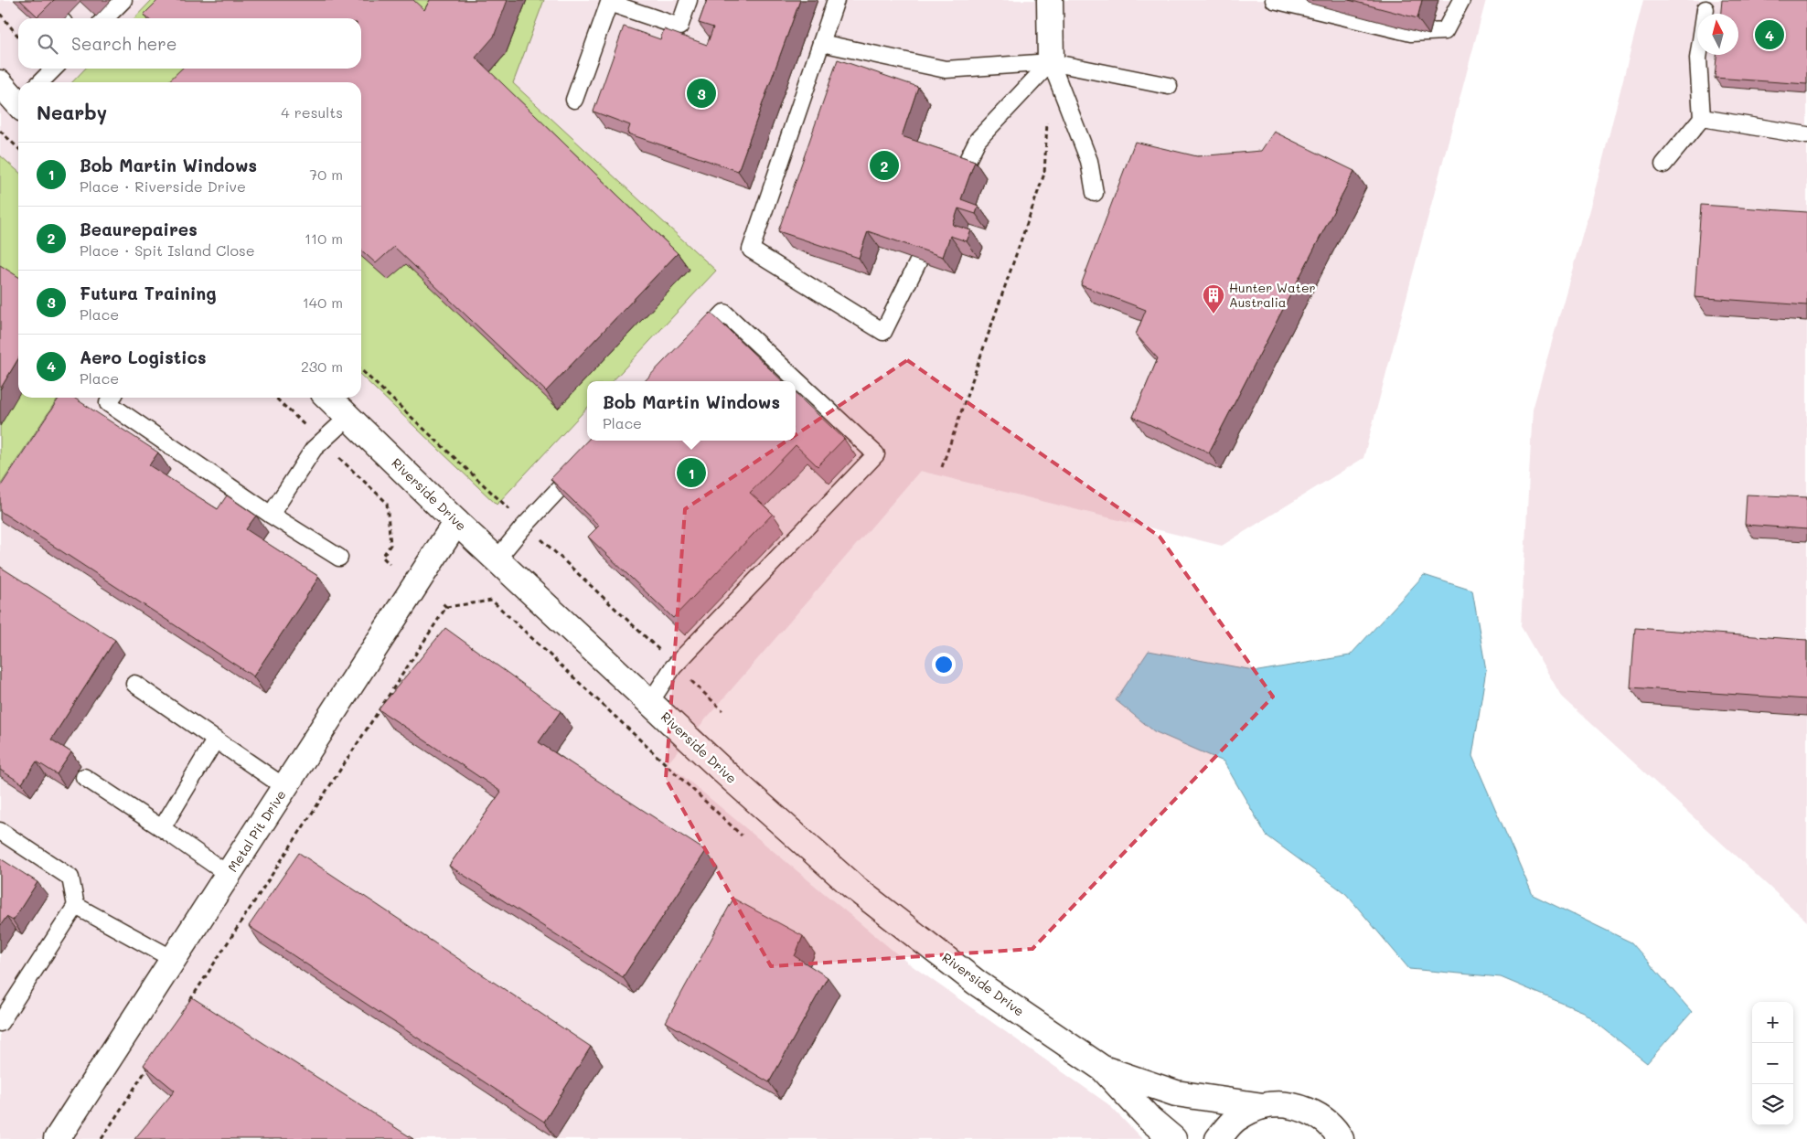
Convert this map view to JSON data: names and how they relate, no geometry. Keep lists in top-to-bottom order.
{
  "streets": {
    "street": ["Riverside Drive", "Metal Pit Drive"]
  },
  "crossings": [
    ["Riverside Drive", "Metal Pit Drive"]
  ],
  "places": {
    "building": ["Hunter Water Australia"]
  },
  "north": "top",
  "page": {
    "pins": [
      "4",
      "3",
      "2",
      "1"
    ],
    "search": "Search here",
    "heading": ["Nearby", "4 results"],
    "list": [
      {
        "mark": "1",
        "name": "Bob Martin Windows",
        "note": "Place · Riverside Drive",
        "value": "70 m"
      },
      {
        "mark": "2",
        "name": "Beaurepaires",
        "note": "Place · Spit Island Close",
        "value": "110 m"
      },
      {
        "mark": "3",
        "name": "Futura Training",
        "note": "Place",
        "value": "140 m"
      },
      {
        "mark": "4",
        "name": "Aero Logistics",
        "note": "Place",
        "value": "230 m"
      }
    ],
    "popup": ["Bob Martin Windows", "Place"],
    "map_buttons": ["+", "−"]
  }
}
